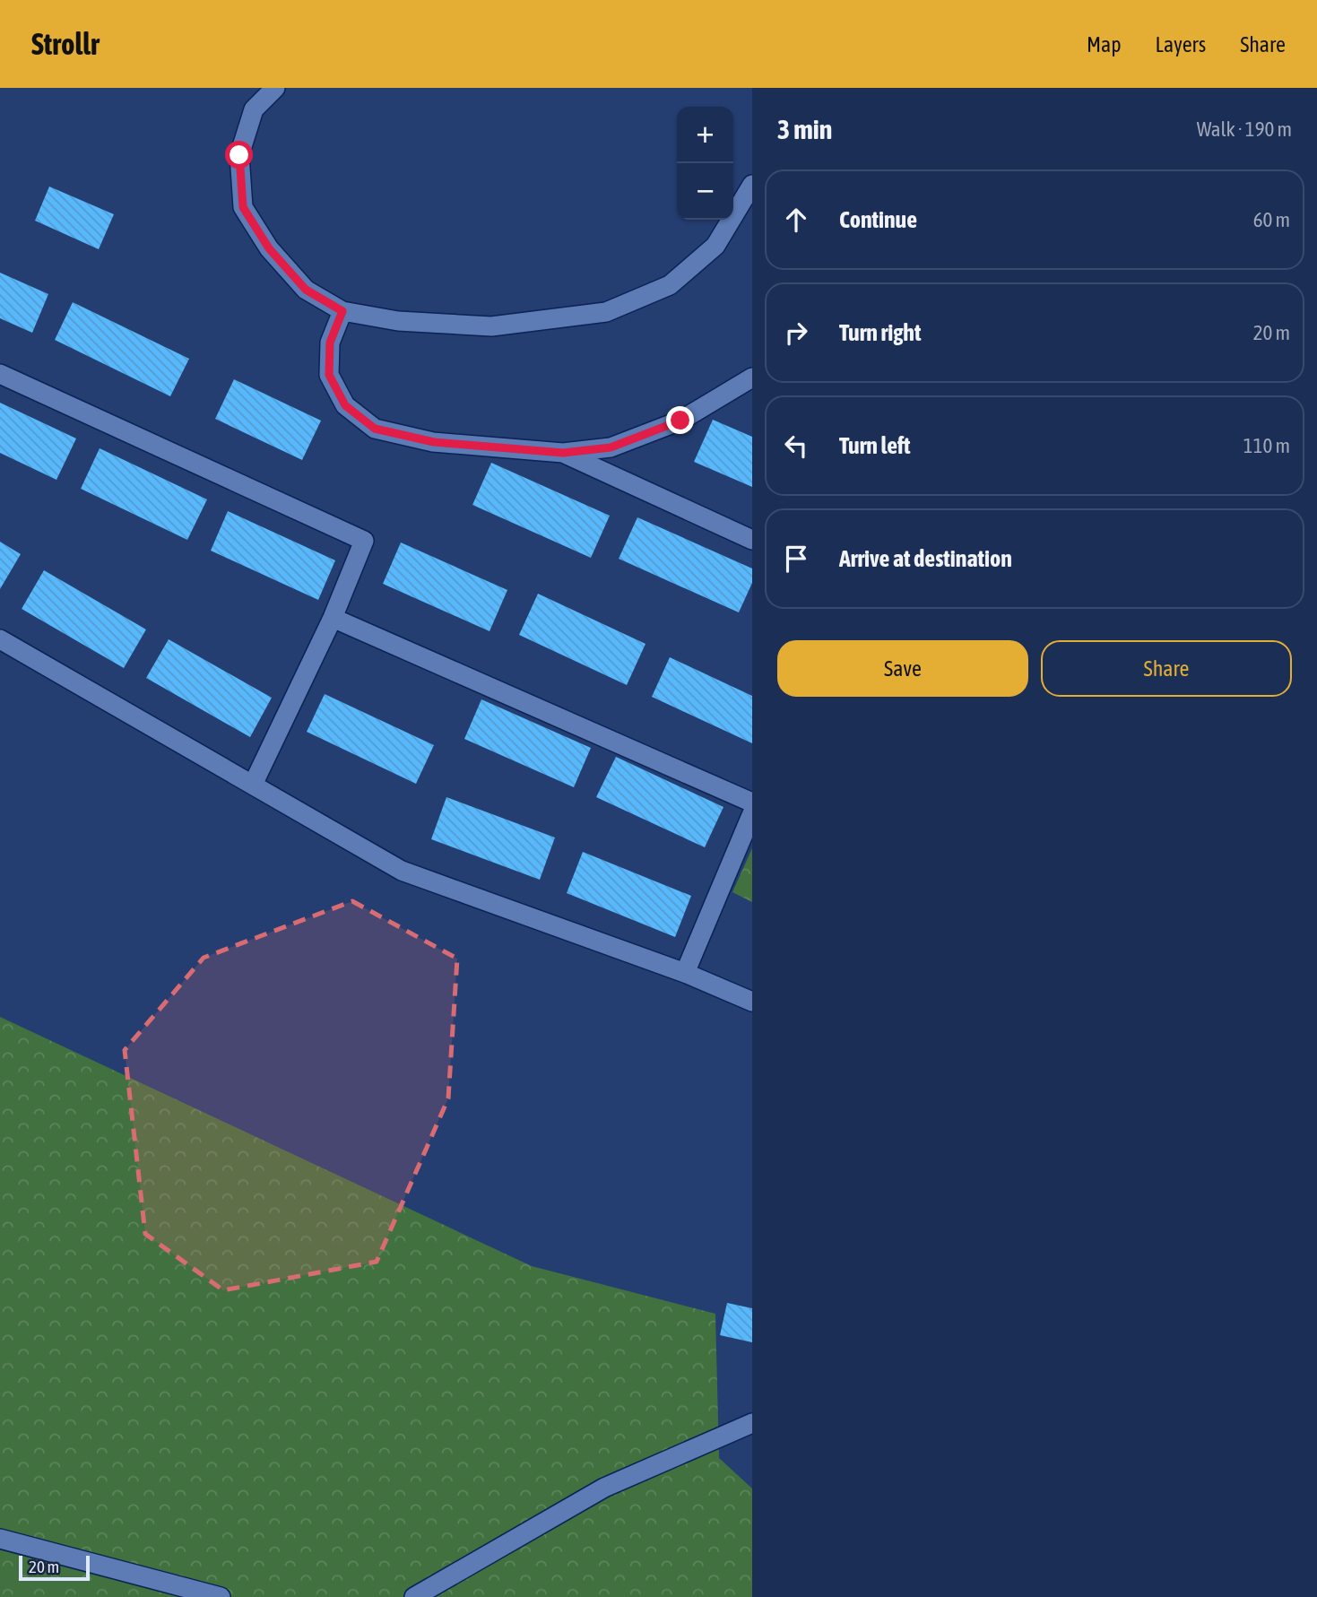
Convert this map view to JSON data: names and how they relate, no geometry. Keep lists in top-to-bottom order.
{
  "scale_bar": "20 m",
  "page": {
    "header": "Strollr",
    "nav": ["Map", "Layers", "Share"],
    "heading": ["3 min", "Walk · 190 m"],
    "map_buttons": ["+", "−"],
    "list": [
      ["Continue", "60 m"],
      ["Turn right", "20 m"],
      ["Turn left", "110 m"],
      "Arrive at destination"
    ],
    "buttons": ["Save", "Share"],
    "scale": "20 m"
  }
}
